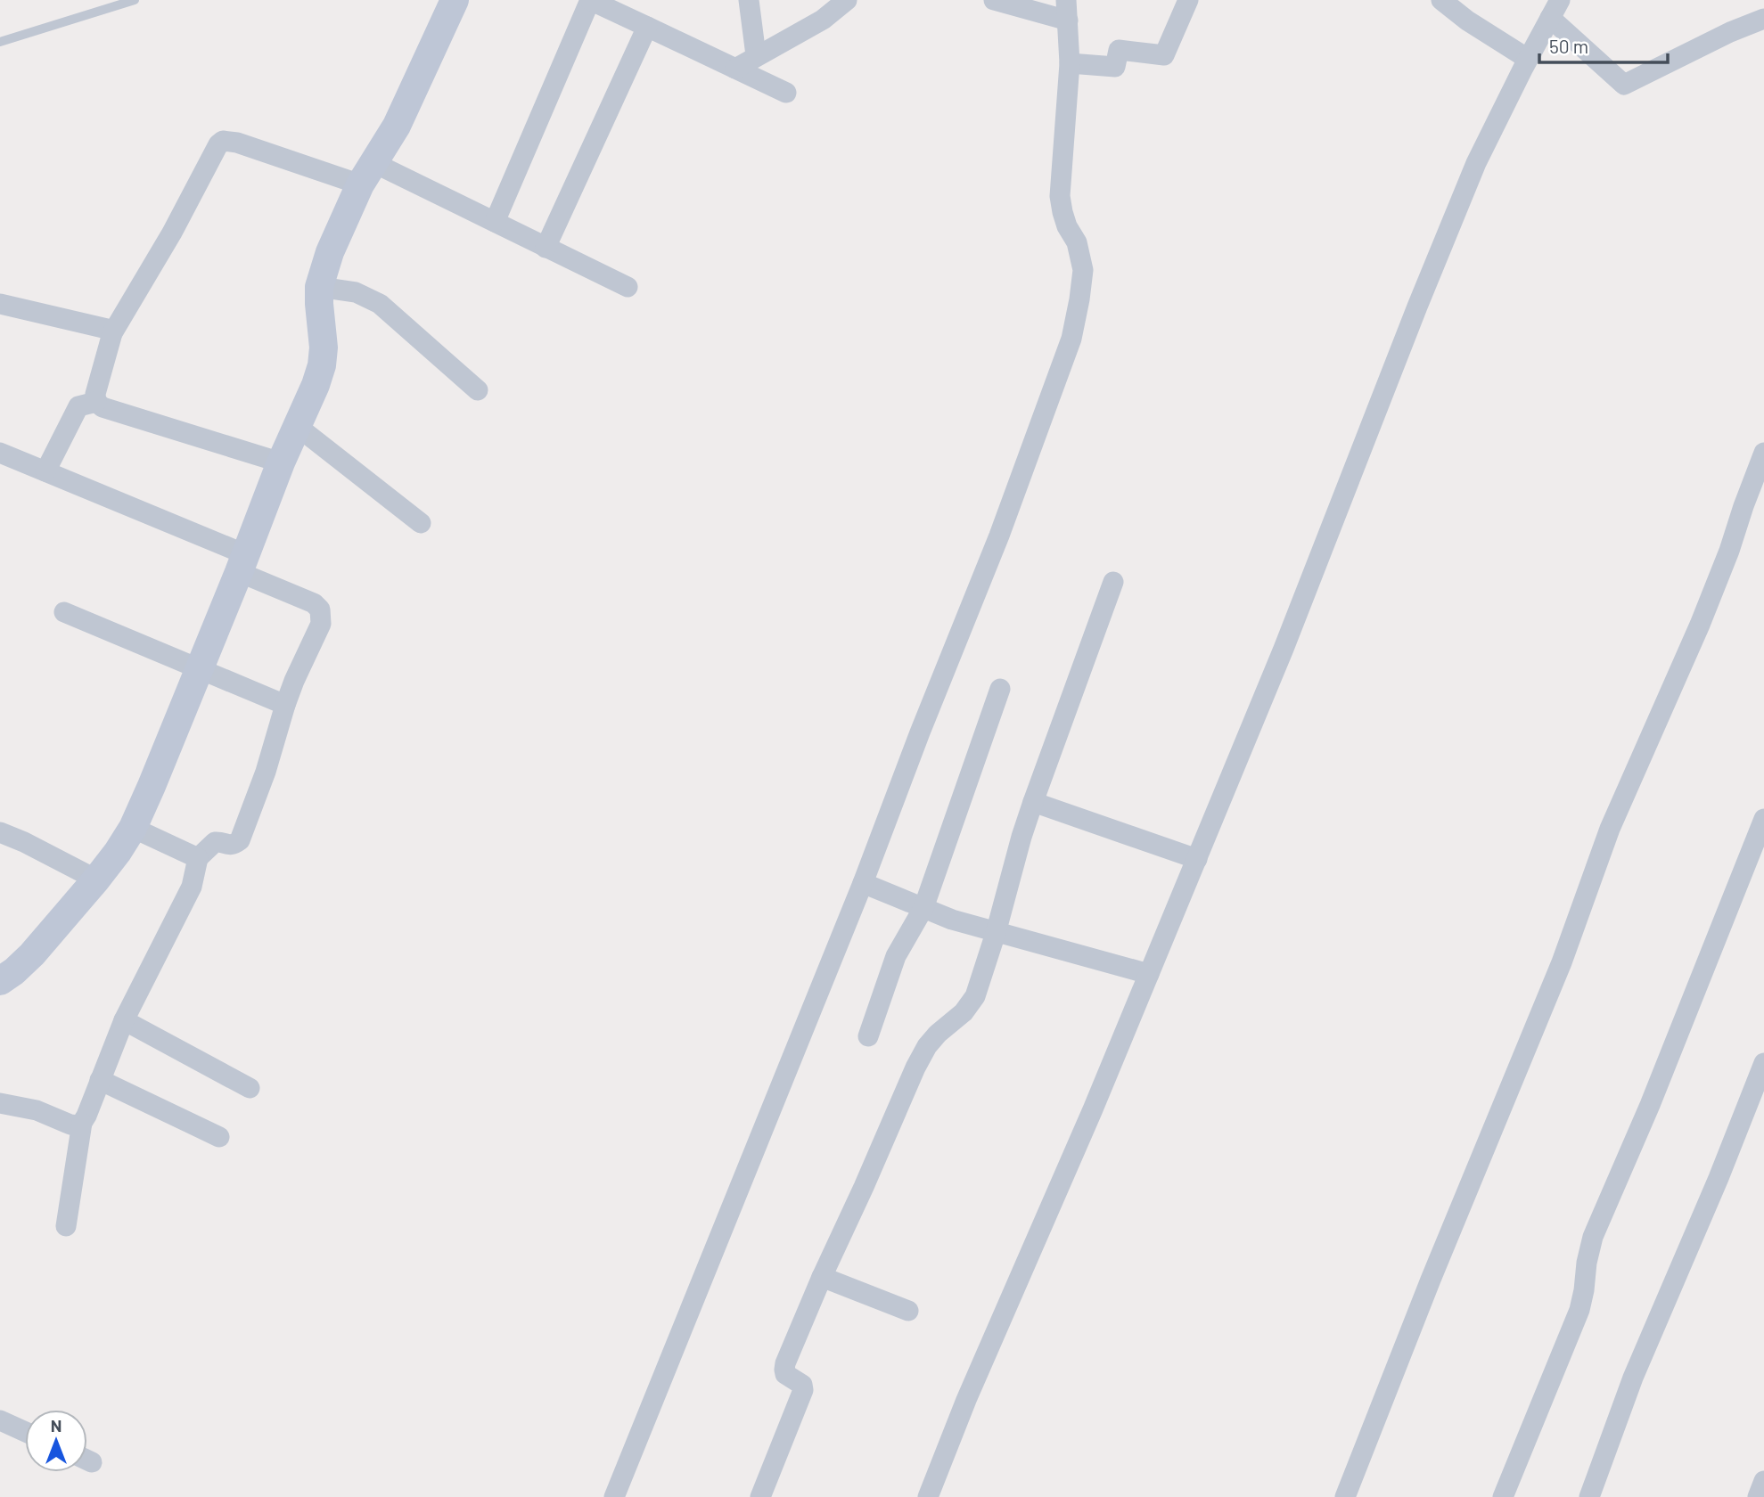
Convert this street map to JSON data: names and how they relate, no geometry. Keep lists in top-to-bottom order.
{
  "scale_bar": "50 m",
  "north": "top"
}
